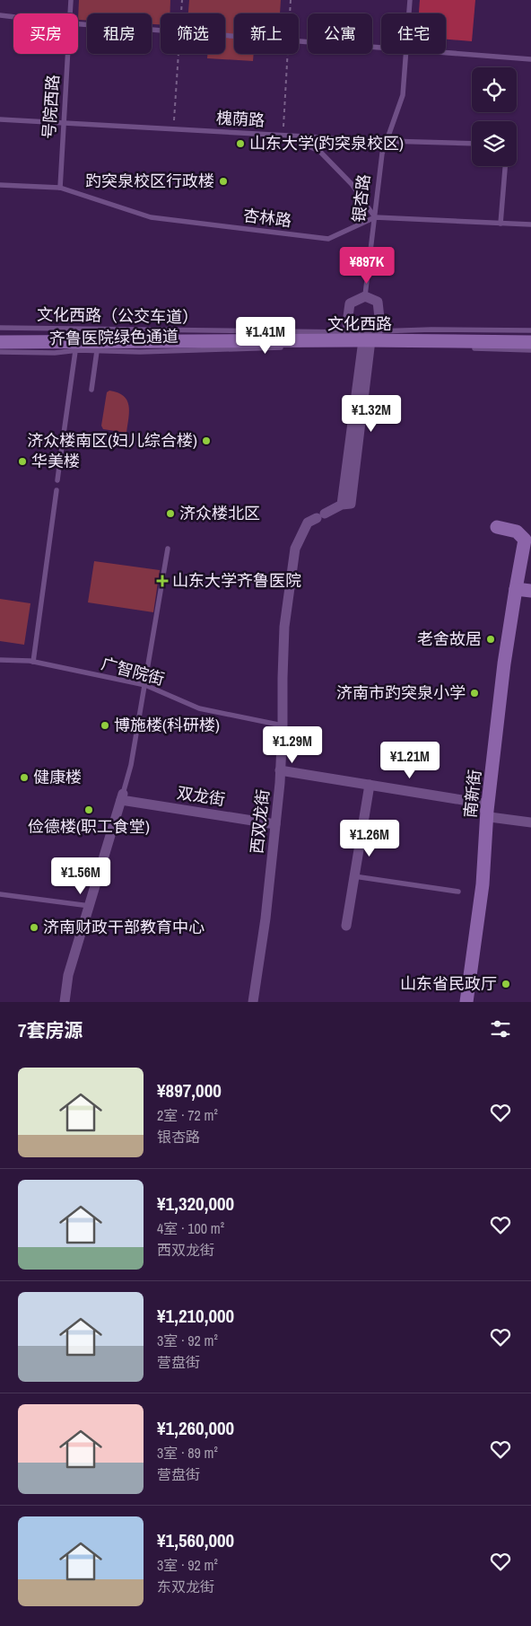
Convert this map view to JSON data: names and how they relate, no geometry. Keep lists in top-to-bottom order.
{
  "streets": {
    "main road": ["文化西路", "南新街"],
    "street": ["双龙街", "西双龙街"],
    "lane": [
      "号院西路",
      "槐荫路",
      "银杏路",
      "杏林路",
      "文化西路（公交车道）",
      "齐鲁医院绿色通道",
      "广智院街"
    ]
  },
  "crossings": [
    ["号院西路", "槐荫路"],
    ["号院西路", "杏林路"],
    ["槐荫路", "银杏路"],
    ["银杏路", "杏林路"],
    ["文化西路（公交车道）", "文化西路"],
    ["文化西路（公交车道）", "西双龙街"],
    ["文化西路", "西双龙街"],
    ["广智院街", "西双龙街"],
    ["双龙街", "西双龙街"]
  ],
  "places": {
    "other": [
      "山东大学(趵突泉校区)",
      "趵突泉校区行政楼",
      "济众楼南区(妇儿综合楼)",
      "华美楼",
      "济众楼北区",
      "老舍故居",
      "济南市趵突泉小学",
      "博施楼(科研楼)",
      "健康楼",
      "俭德楼(职工食堂)",
      "济南财政干部教育中心",
      "山东省民政厅"
    ],
    "health": ["山东大学齐鲁医院"]
  },
  "page": {
    "chip": [
      "买房",
      "租房",
      "筛选",
      "新上",
      "公寓",
      "住宅"
    ],
    "price": [
      "¥897K",
      "¥1.41M",
      "¥1.32M",
      "¥1.29M",
      "¥1.21M",
      "¥1.26M",
      "¥1.56M"
    ],
    "heading": "7套房源",
    "list": [
      {
        "name": "¥897,000",
        "note": "2室 · 72 m² · 银杏路"
      },
      {
        "name": "¥1,320,000",
        "note": "4室 · 100 m² · 西双龙街"
      },
      {
        "name": "¥1,210,000",
        "note": "3室 · 92 m² · 营盘街"
      },
      {
        "name": "¥1,260,000",
        "note": "3室 · 89 m² · 营盘街"
      },
      {
        "name": "¥1,560,000",
        "note": "3室 · 92 m² · 东双龙街"
      }
    ]
  }
}
